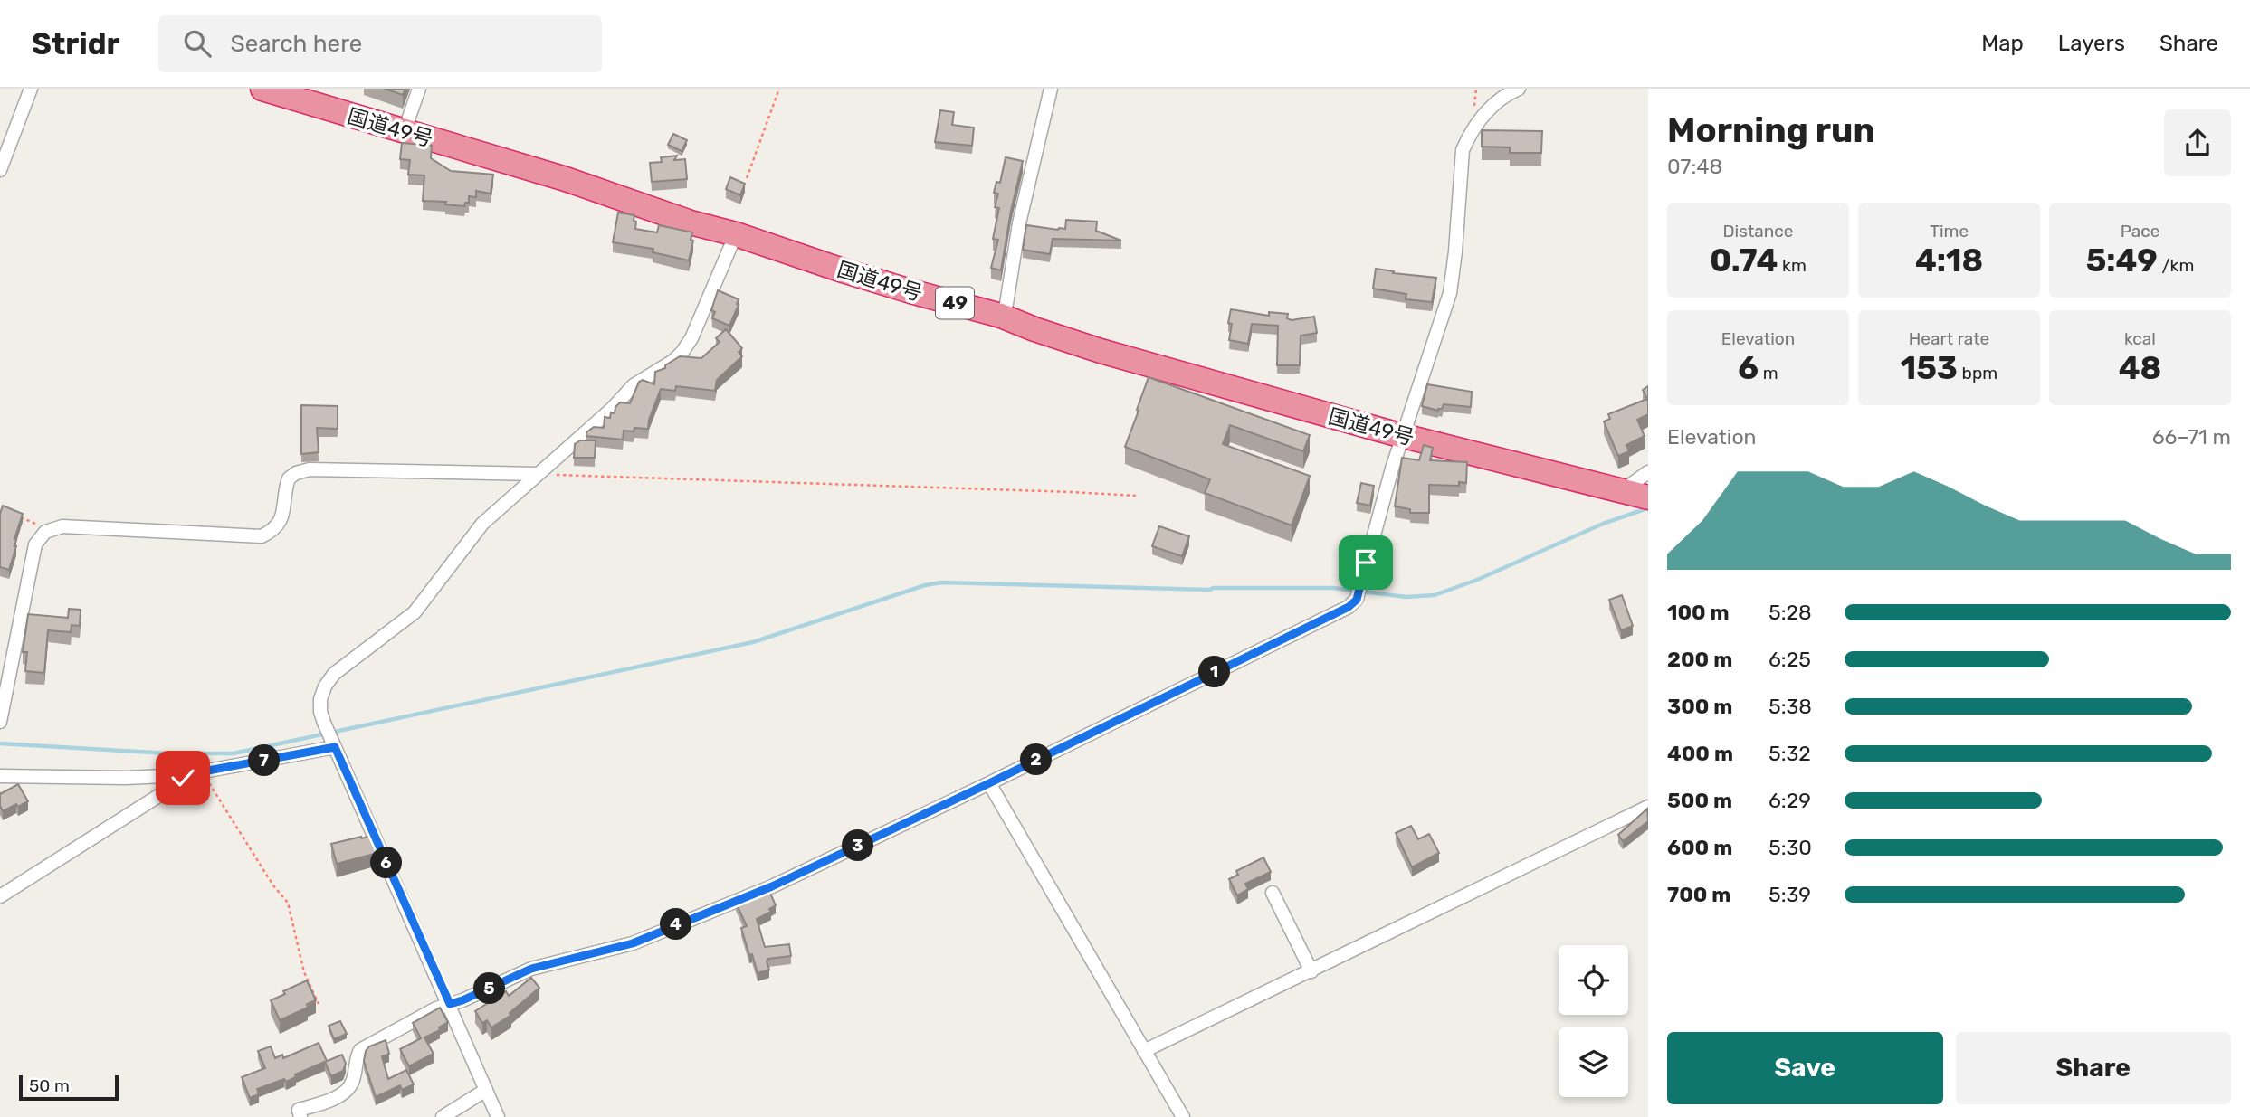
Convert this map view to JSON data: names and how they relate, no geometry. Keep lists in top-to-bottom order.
{
  "streets": {
    "highway": ["国道49号", "49"]
  },
  "scale_bar": "50 m",
  "page": {
    "header": "Stridr",
    "search": "Search here",
    "nav": ["Map", "Layers", "Share"],
    "heading": ["Morning run", "07:48"],
    "stats": [
      ["Distance", "0.74 km"],
      ["Time", "4:18"],
      ["Pace", "5:49 /km"],
      ["Elevation", "6 m"],
      ["Heart rate", "153 bpm"],
      ["kcal", "48"]
    ],
    "chart": ["Elevation", "66–71 m"],
    "list": [
      {
        "name": "100 m",
        "note": "5:28"
      },
      {
        "name": "200 m",
        "note": "6:25"
      },
      {
        "name": "300 m",
        "note": "5:38"
      },
      {
        "name": "400 m",
        "note": "5:32"
      },
      {
        "name": "500 m",
        "note": "6:29"
      },
      {
        "name": "600 m",
        "note": "5:30"
      },
      {
        "name": "700 m",
        "note": "5:39"
      }
    ],
    "pins": [
      "1",
      "2",
      "7",
      "3",
      "6",
      "4",
      "5"
    ],
    "buttons": ["Save", "Share"],
    "scale": "50 m"
  }
}
